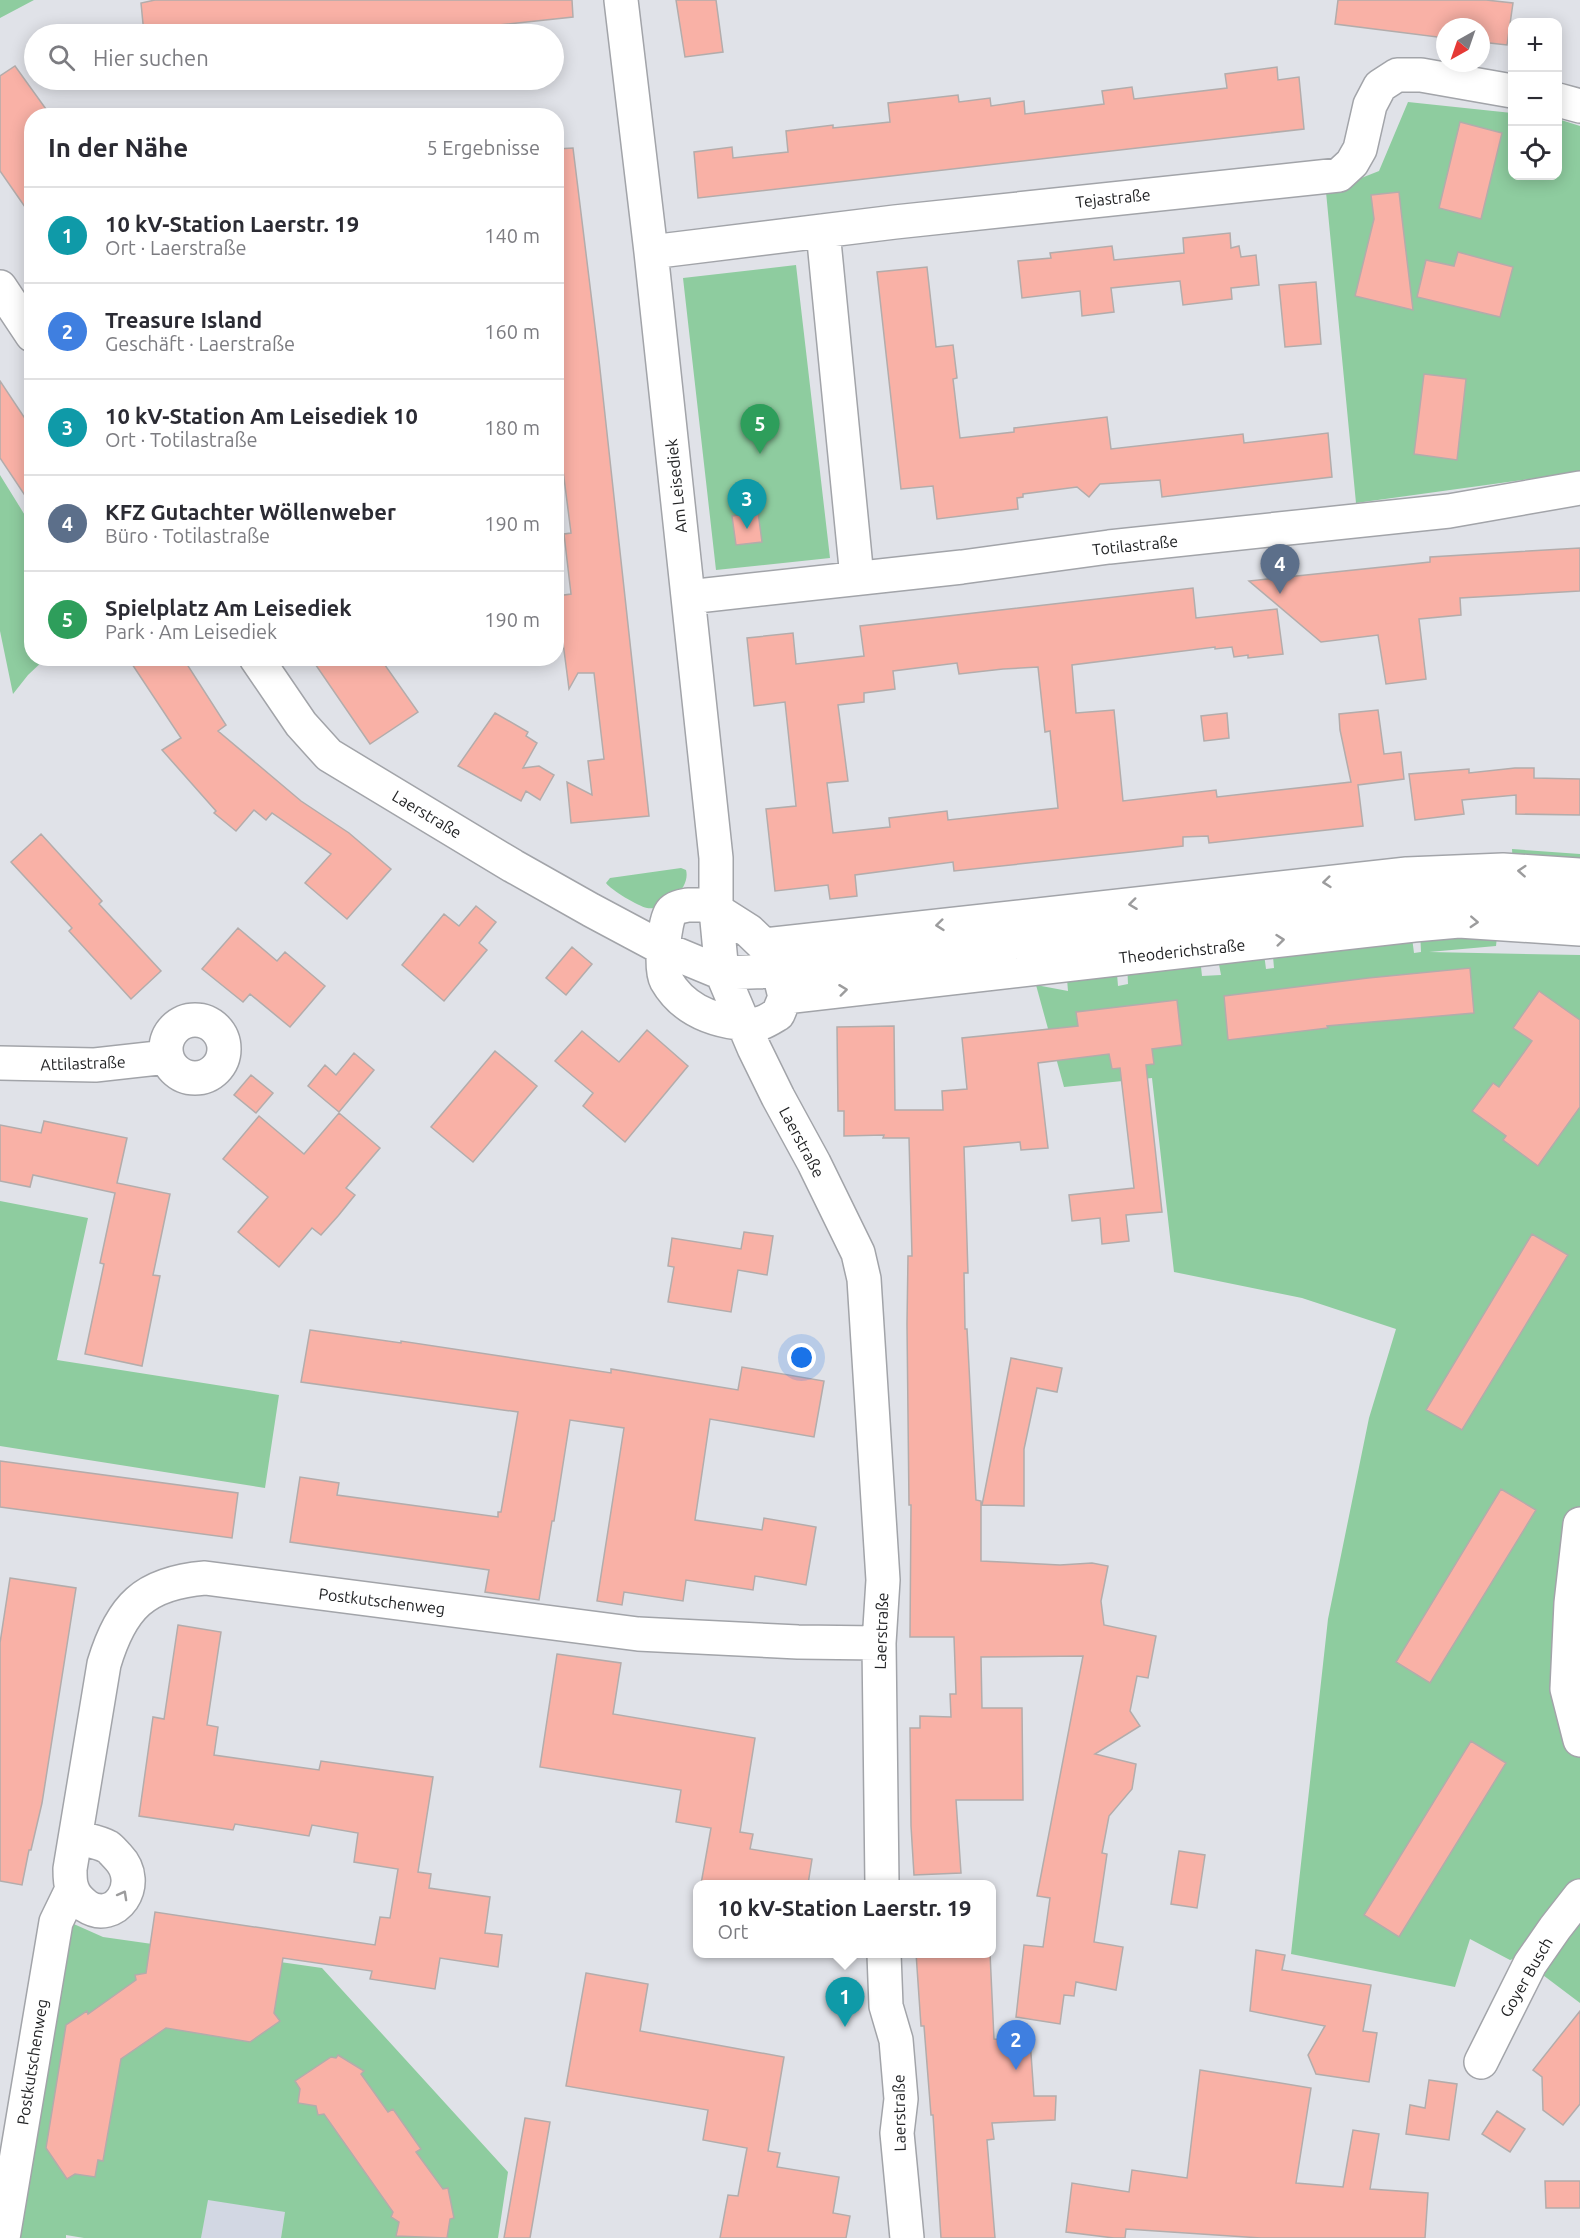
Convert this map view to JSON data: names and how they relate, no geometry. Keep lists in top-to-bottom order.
{
  "streets": {
    "street": [
      "Tejastraße",
      "Am Leisediek",
      "Totilastraße",
      "Laerstraße",
      "Theoderichstraße",
      "Attilastraße",
      "Postkutschenweg",
      "Goyer Busch"
    ]
  },
  "crossings": [
    ["Tejastraße", "Am Leisediek"],
    ["Am Leisediek", "Totilastraße"],
    ["Am Leisediek", "Laerstraße"],
    ["Am Leisediek", "Theoderichstraße"],
    ["Laerstraße", "Theoderichstraße"],
    ["Laerstraße", "Postkutschenweg"]
  ],
  "north": "bottom left",
  "page": {
    "map_buttons": ["+", "−"],
    "search": "Hier suchen",
    "heading": ["In der Nähe", "5 Ergebnisse"],
    "list": [
      {
        "mark": "1",
        "name": "10 kV-Station Laerstr. 19",
        "note": "Ort · Laerstraße",
        "value": "140 m"
      },
      {
        "mark": "2",
        "name": "Treasure Island",
        "note": "Geschäft · Laerstraße",
        "value": "160 m"
      },
      {
        "mark": "3",
        "name": "10 kV-Station Am Leisediek 10",
        "note": "Ort · Totilastraße",
        "value": "180 m"
      },
      {
        "mark": "4",
        "name": "KFZ Gutachter Wöllenweber",
        "note": "Büro · Totilastraße",
        "value": "190 m"
      },
      {
        "mark": "5",
        "name": "Spielplatz Am Leisediek",
        "note": "Park · Am Leisediek",
        "value": "190 m"
      }
    ],
    "pins": [
      "5",
      "3",
      "4",
      "1",
      "2"
    ],
    "popup": ["10 kV-Station Laerstr. 19", "Ort"]
  }
}
